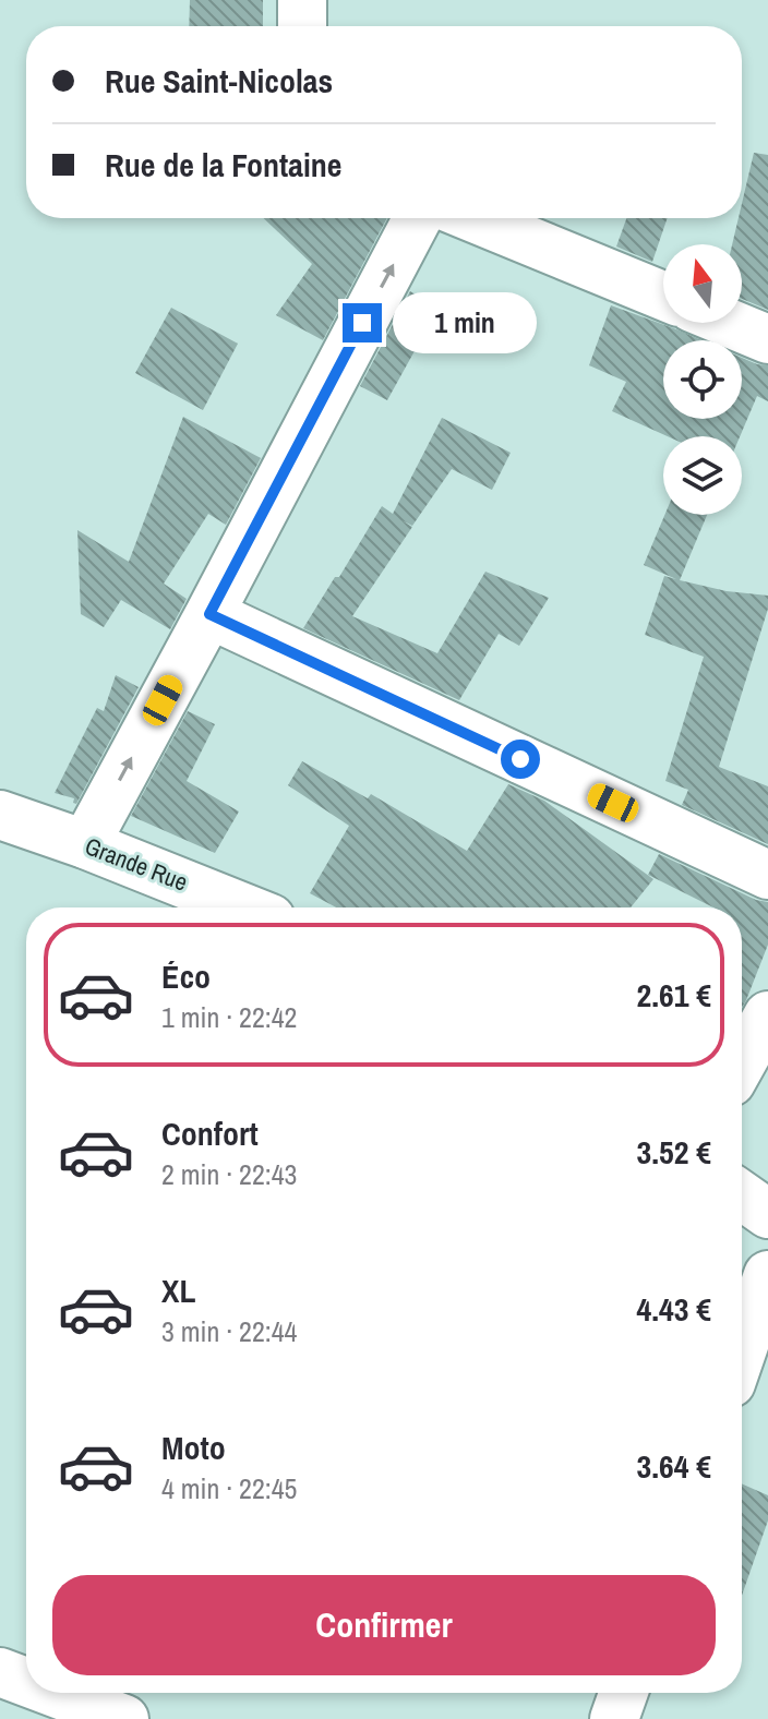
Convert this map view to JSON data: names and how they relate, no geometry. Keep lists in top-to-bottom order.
{
  "streets": {
    "street": ["Grande Rue"]
  },
  "north": "top",
  "page": {
    "banner": ["Rue Saint-Nicolas", "Rue de la Fontaine"],
    "bubble": "1 min",
    "list": [
      {
        "name": "Éco",
        "note": "1 min · 22:42",
        "value": "2.61 €"
      },
      {
        "name": "Confort",
        "note": "2 min · 22:43",
        "value": "3.52 €"
      },
      {
        "name": "XL",
        "note": "3 min · 22:44",
        "value": "4.43 €"
      },
      {
        "name": "Moto",
        "note": "4 min · 22:45",
        "value": "3.64 €"
      }
    ],
    "buttons": "Confirmer"
  }
}
